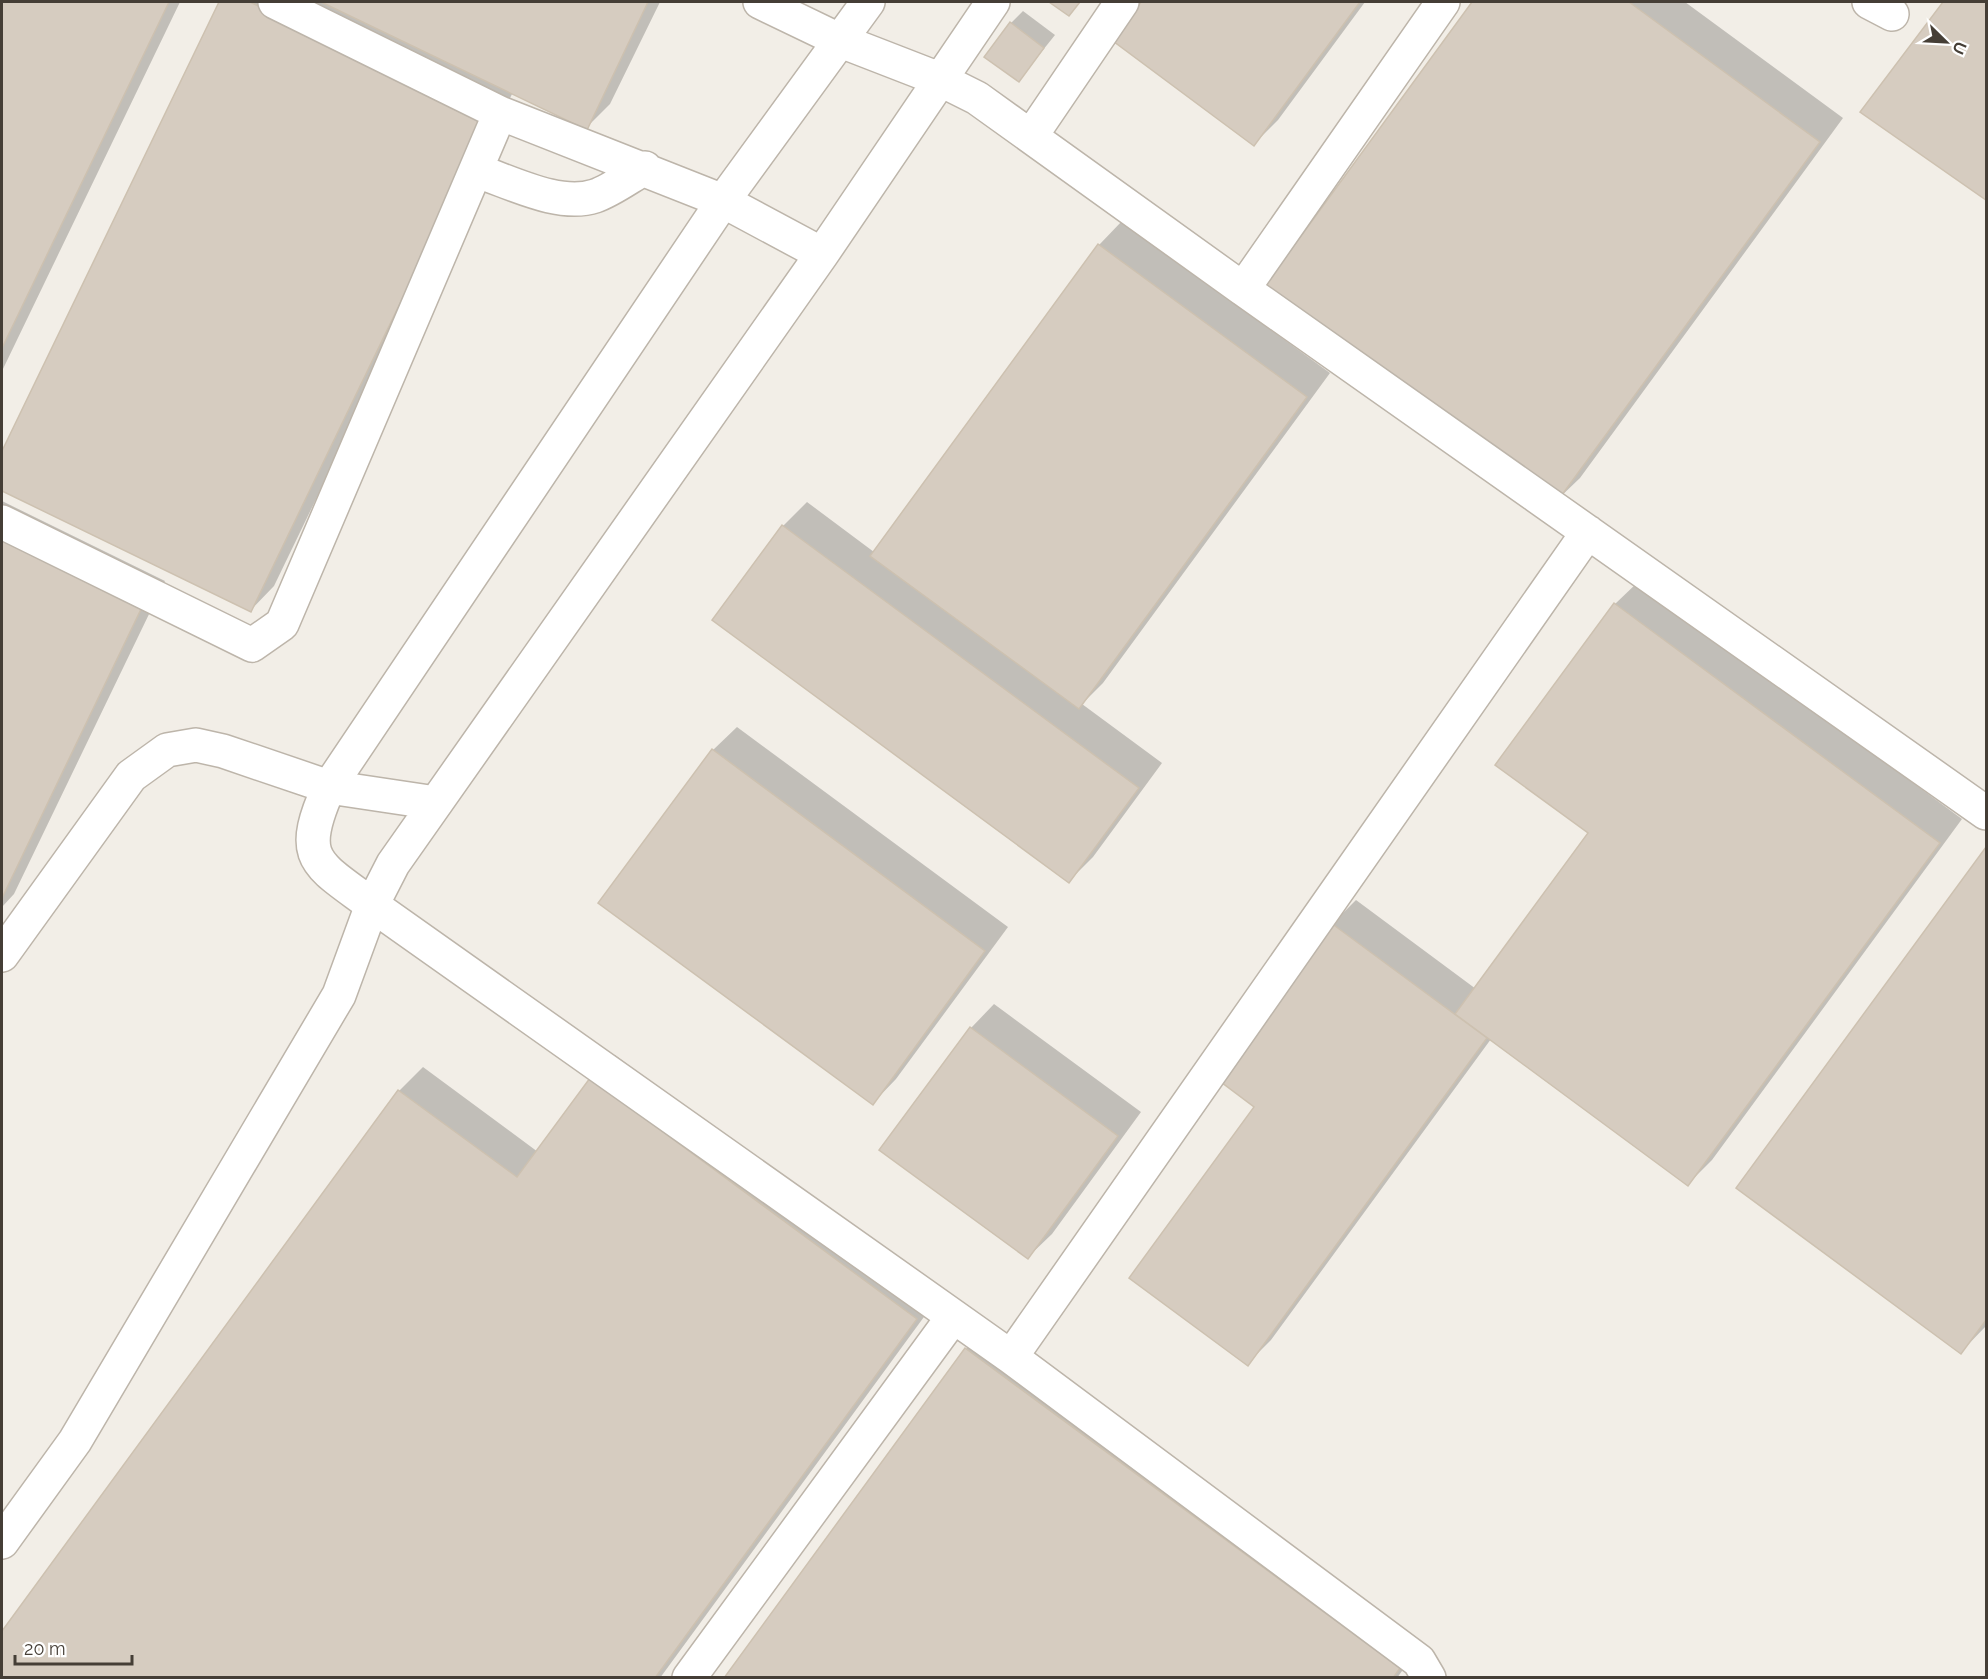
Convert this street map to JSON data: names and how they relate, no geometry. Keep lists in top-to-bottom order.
{
  "scale_bar": "20 m",
  "north": "bottom right"
}
